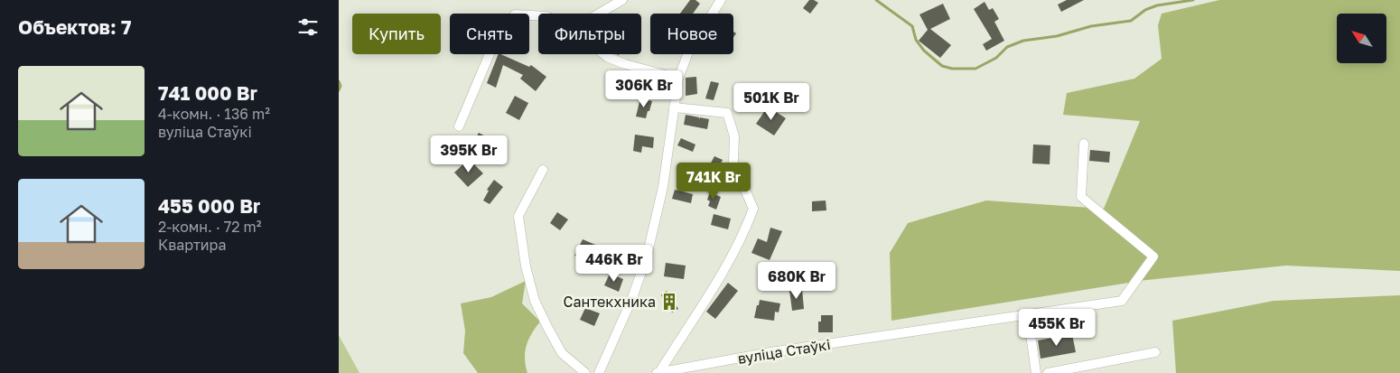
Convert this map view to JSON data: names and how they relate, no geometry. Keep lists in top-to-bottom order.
{
  "streets": {
    "street": ["вуліца Стаўкі"]
  },
  "places": {
    "building": ["Сантекхника"]
  },
  "north": "top left",
  "page": {
    "heading": "Объектов: 7",
    "chip": [
      "Купить",
      "Снять",
      "Фильтры",
      "Новое"
    ],
    "list": [
      {
        "name": "741 000 Br",
        "note": "4-комн. · 136 m² · вуліца Стаўкі"
      },
      {
        "name": "455 000 Br",
        "note": "2-комн. · 72 m² · Квартира"
      }
    ],
    "price": [
      "306K Br",
      "501K Br",
      "395K Br",
      "741K Br",
      "446K Br",
      "680K Br",
      "455K Br"
    ]
  }
}
